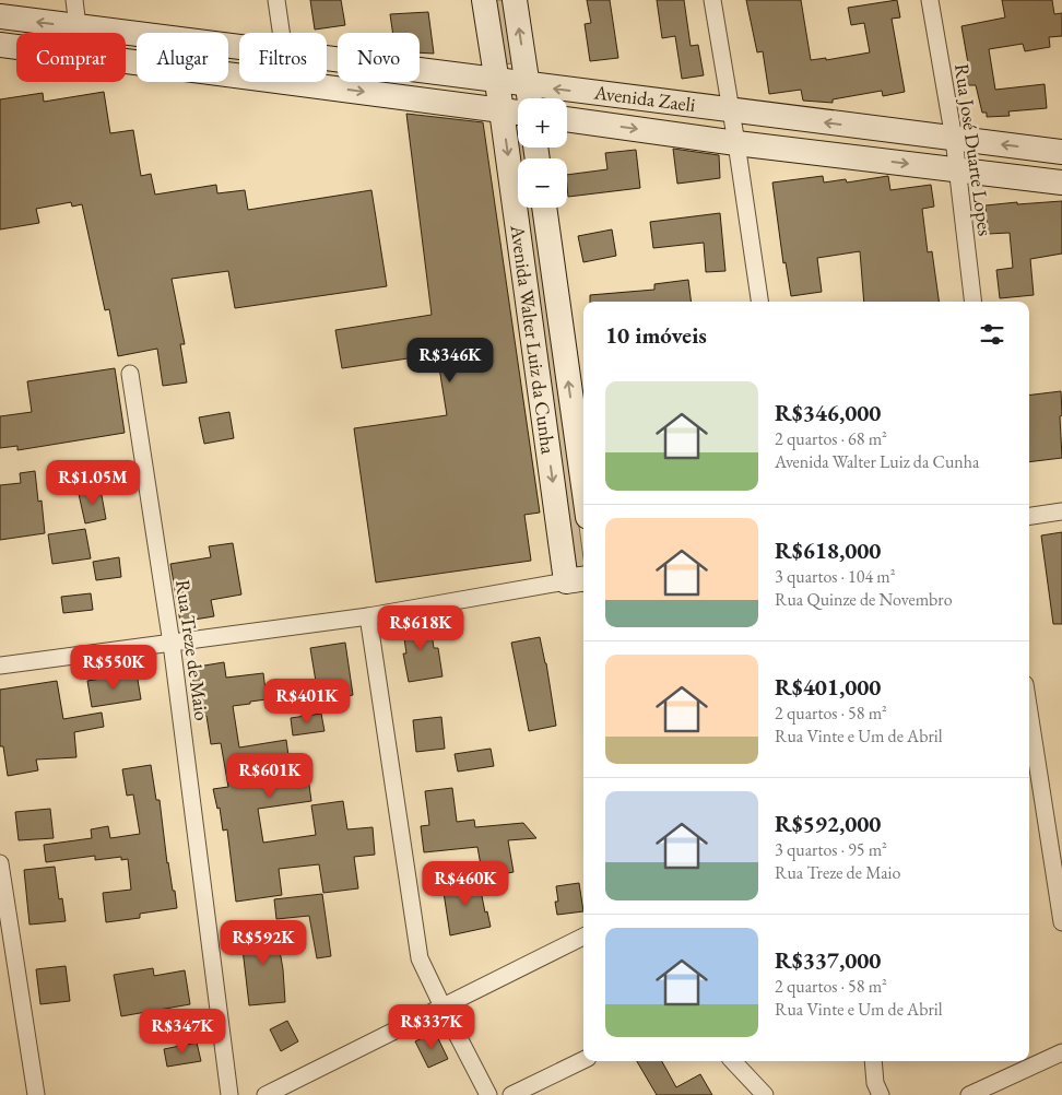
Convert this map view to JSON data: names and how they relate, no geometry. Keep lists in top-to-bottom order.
{
  "streets": {
    "street": [
      "Avenida Zaeli",
      "Rua José Duarte Lopes",
      "Avenida Walter Luiz da Cunha",
      "Rua Treze de Maio"
    ]
  },
  "crossings": [
    ["Avenida Zaeli", "Rua José Duarte Lopes"],
    ["Avenida Zaeli", "Avenida Walter Luiz da Cunha"]
  ],
  "page": {
    "chip": [
      "Comprar",
      "Alugar",
      "Filtros",
      "Novo"
    ],
    "map_buttons": ["+", "−"],
    "heading": "10 imóveis",
    "price": [
      "R$346K",
      "R$1.05M",
      "R$618K",
      "R$550K",
      "R$401K",
      "R$601K",
      "R$460K",
      "R$592K",
      "R$337K",
      "R$347K"
    ],
    "list": [
      {
        "name": "R$346,000",
        "note": "2 quartos · 68 m² · Avenida Walter Luiz da Cunha"
      },
      {
        "name": "R$618,000",
        "note": "3 quartos · 104 m² · Rua Quinze de Novembro"
      },
      {
        "name": "R$401,000",
        "note": "2 quartos · 58 m² · Rua Vinte e Um de Abril"
      },
      {
        "name": "R$592,000",
        "note": "3 quartos · 95 m² · Rua Treze de Maio"
      },
      {
        "name": "R$337,000",
        "note": "2 quartos · 58 m² · Rua Vinte e Um de Abril"
      }
    ]
  }
}
